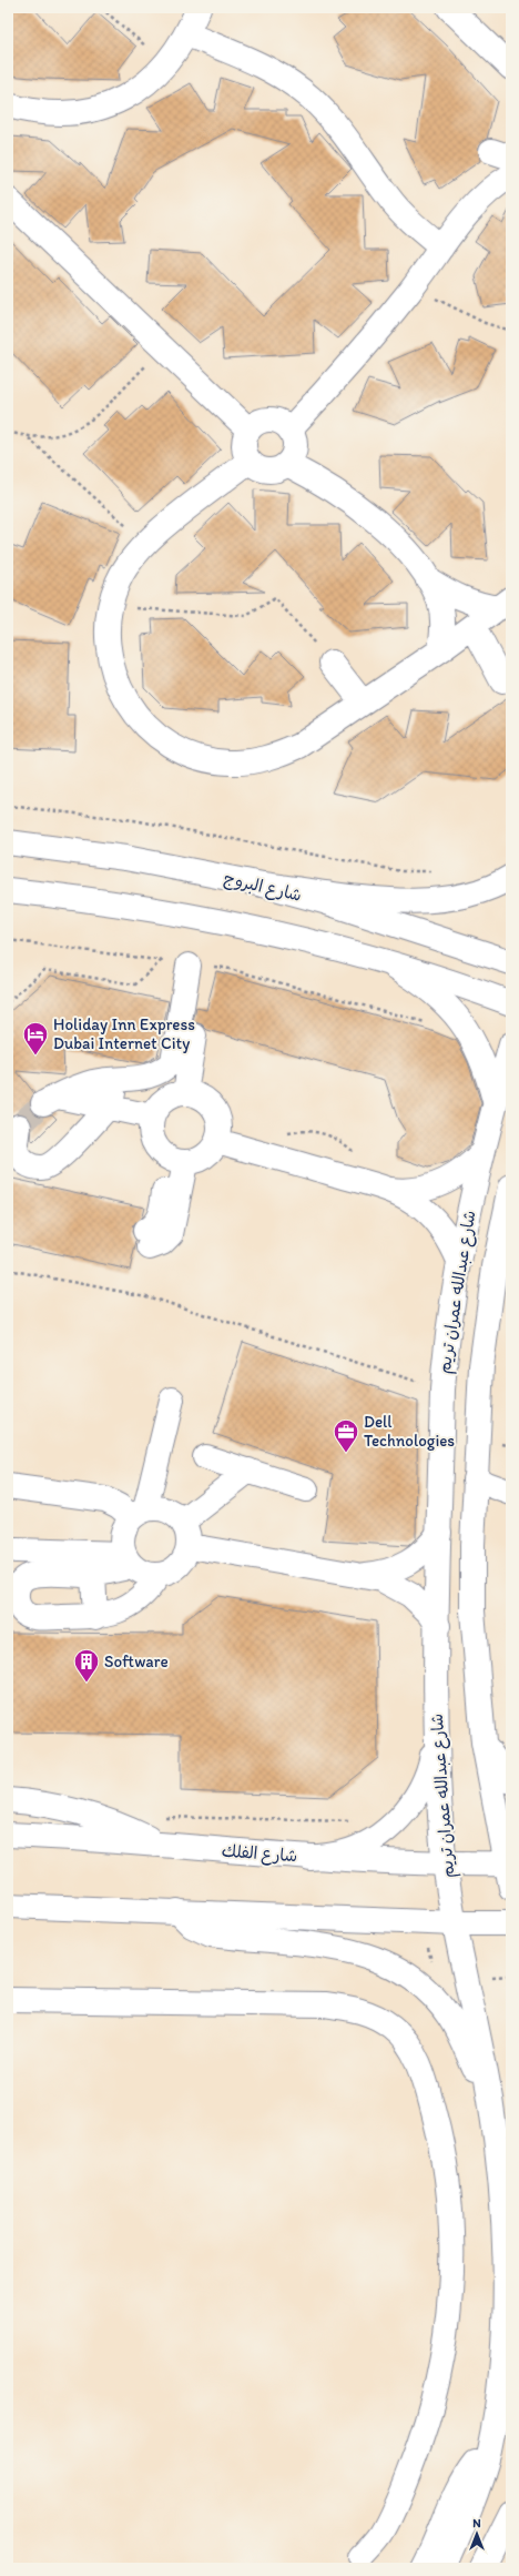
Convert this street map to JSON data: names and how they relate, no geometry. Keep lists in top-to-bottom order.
{
  "streets": {
    "street": ["شارع البروج", "شارع عبدالله عمران تريم", "شارع الفلك"]
  },
  "crossings": [
    ["شارع عبدالله عمران تريم", "شارع الفلك"]
  ],
  "places": {
    "hotel": ["Holiday Inn Express Dubai Internet City"],
    "office": ["Dell Technologies"],
    "building": ["Software"]
  },
  "north": "top"
}
